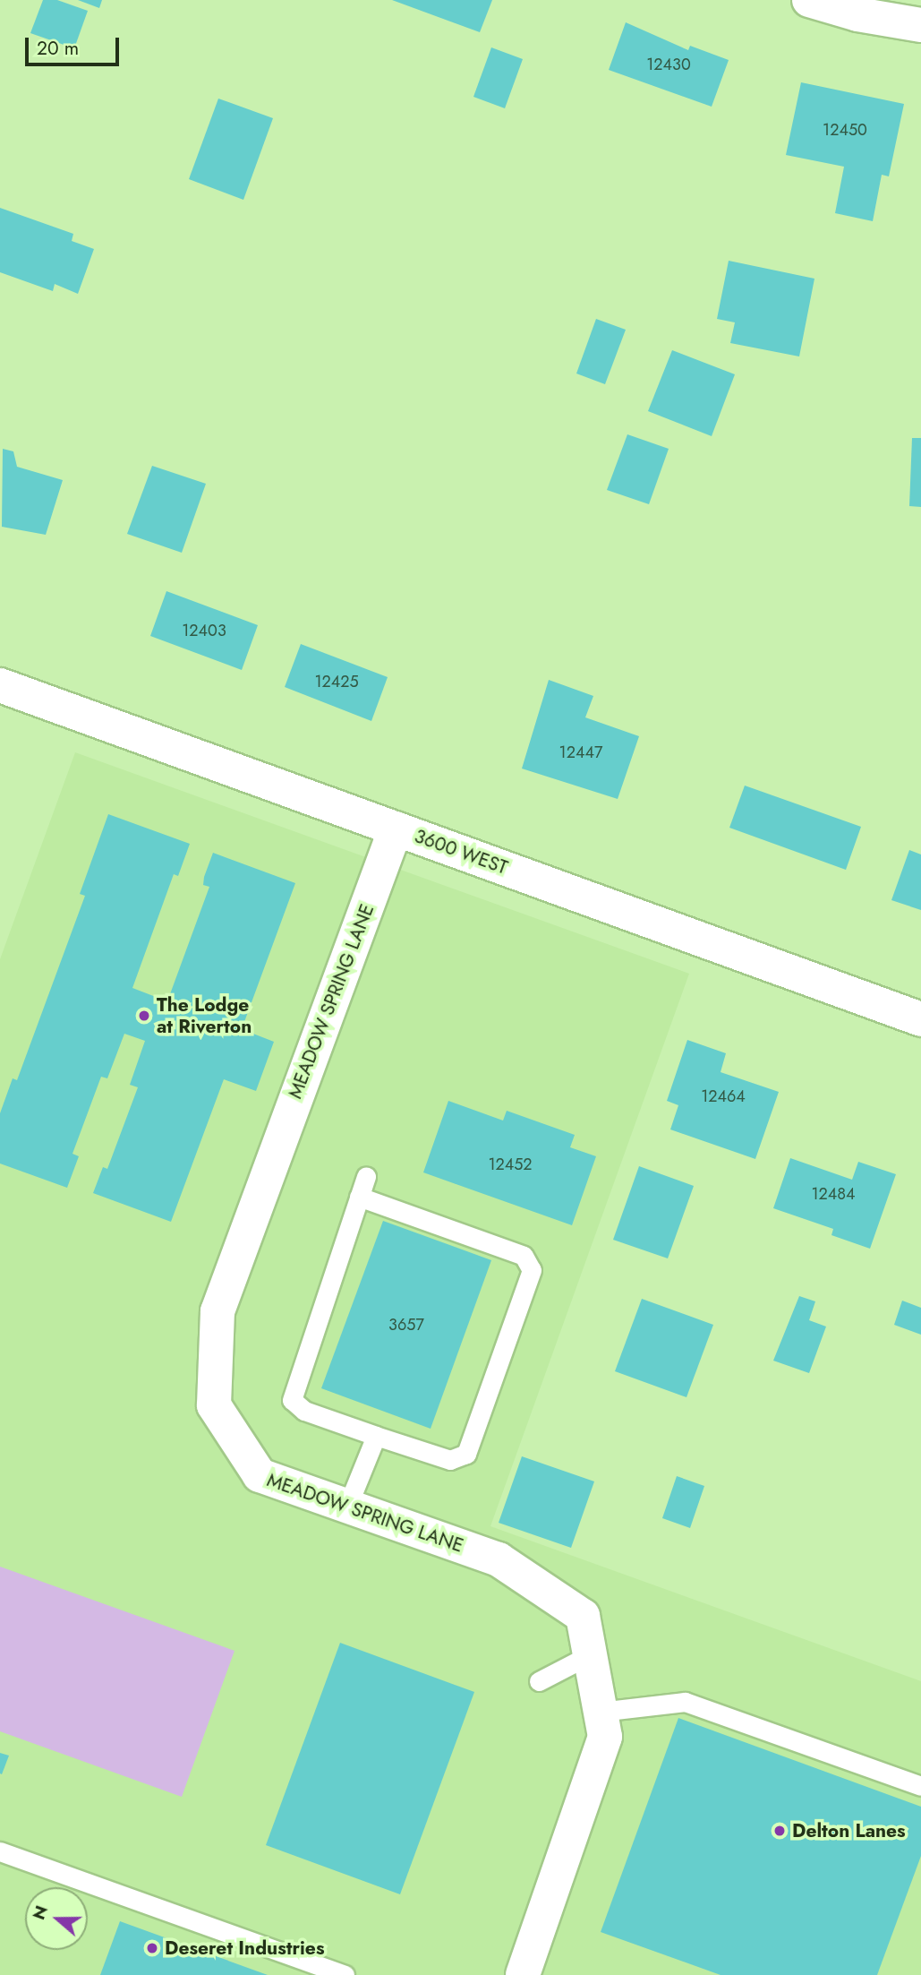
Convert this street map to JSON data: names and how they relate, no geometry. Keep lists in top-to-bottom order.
{
  "streets": {
    "street": ["3600 WEST", "MEADOW SPRING LANE"]
  },
  "crossings": [
    ["3600 WEST", "MEADOW SPRING LANE"]
  ],
  "places": ["The Lodge at Riverton", "Delton Lanes", "Deseret Industries"],
  "house_numbers": [
    "12430",
    "12450",
    "12403",
    "12425",
    "12447",
    "12464",
    "12452",
    "12484",
    "3657"
  ],
  "scale_bar": "20 m",
  "north": "left"
}
